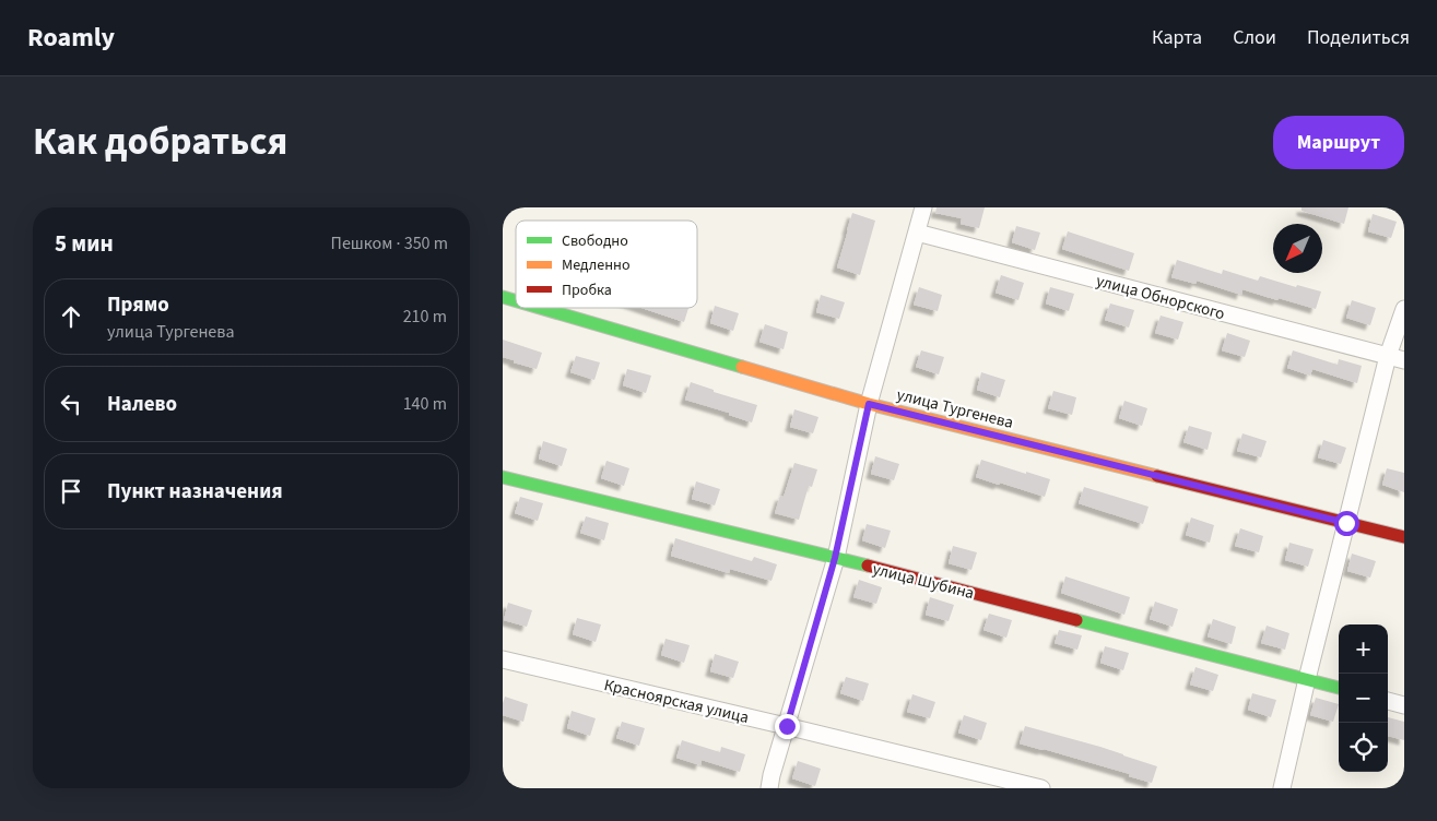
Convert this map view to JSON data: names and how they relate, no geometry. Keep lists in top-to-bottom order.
{
  "streets": {
    "street": [
      "улица Обнорского",
      "улица Тургенева",
      "улица Шубина",
      "Красноярская улица"
    ]
  },
  "legend": ["Свободно", "Медленно", "Пробка"],
  "north": "bottom left",
  "page": {
    "header": "Roamly",
    "nav": ["Карта", "Слои", "Поделиться"],
    "title": "Как добраться",
    "buttons": "Маршрут",
    "heading": ["5 мин", "Пешком · 350 m"],
    "list": [
      ["Прямо", "улица Тургенева", "210 m"],
      ["Налево", "140 m"],
      "Пункт назначения"
    ],
    "map_buttons": ["+", "−"]
  }
}
